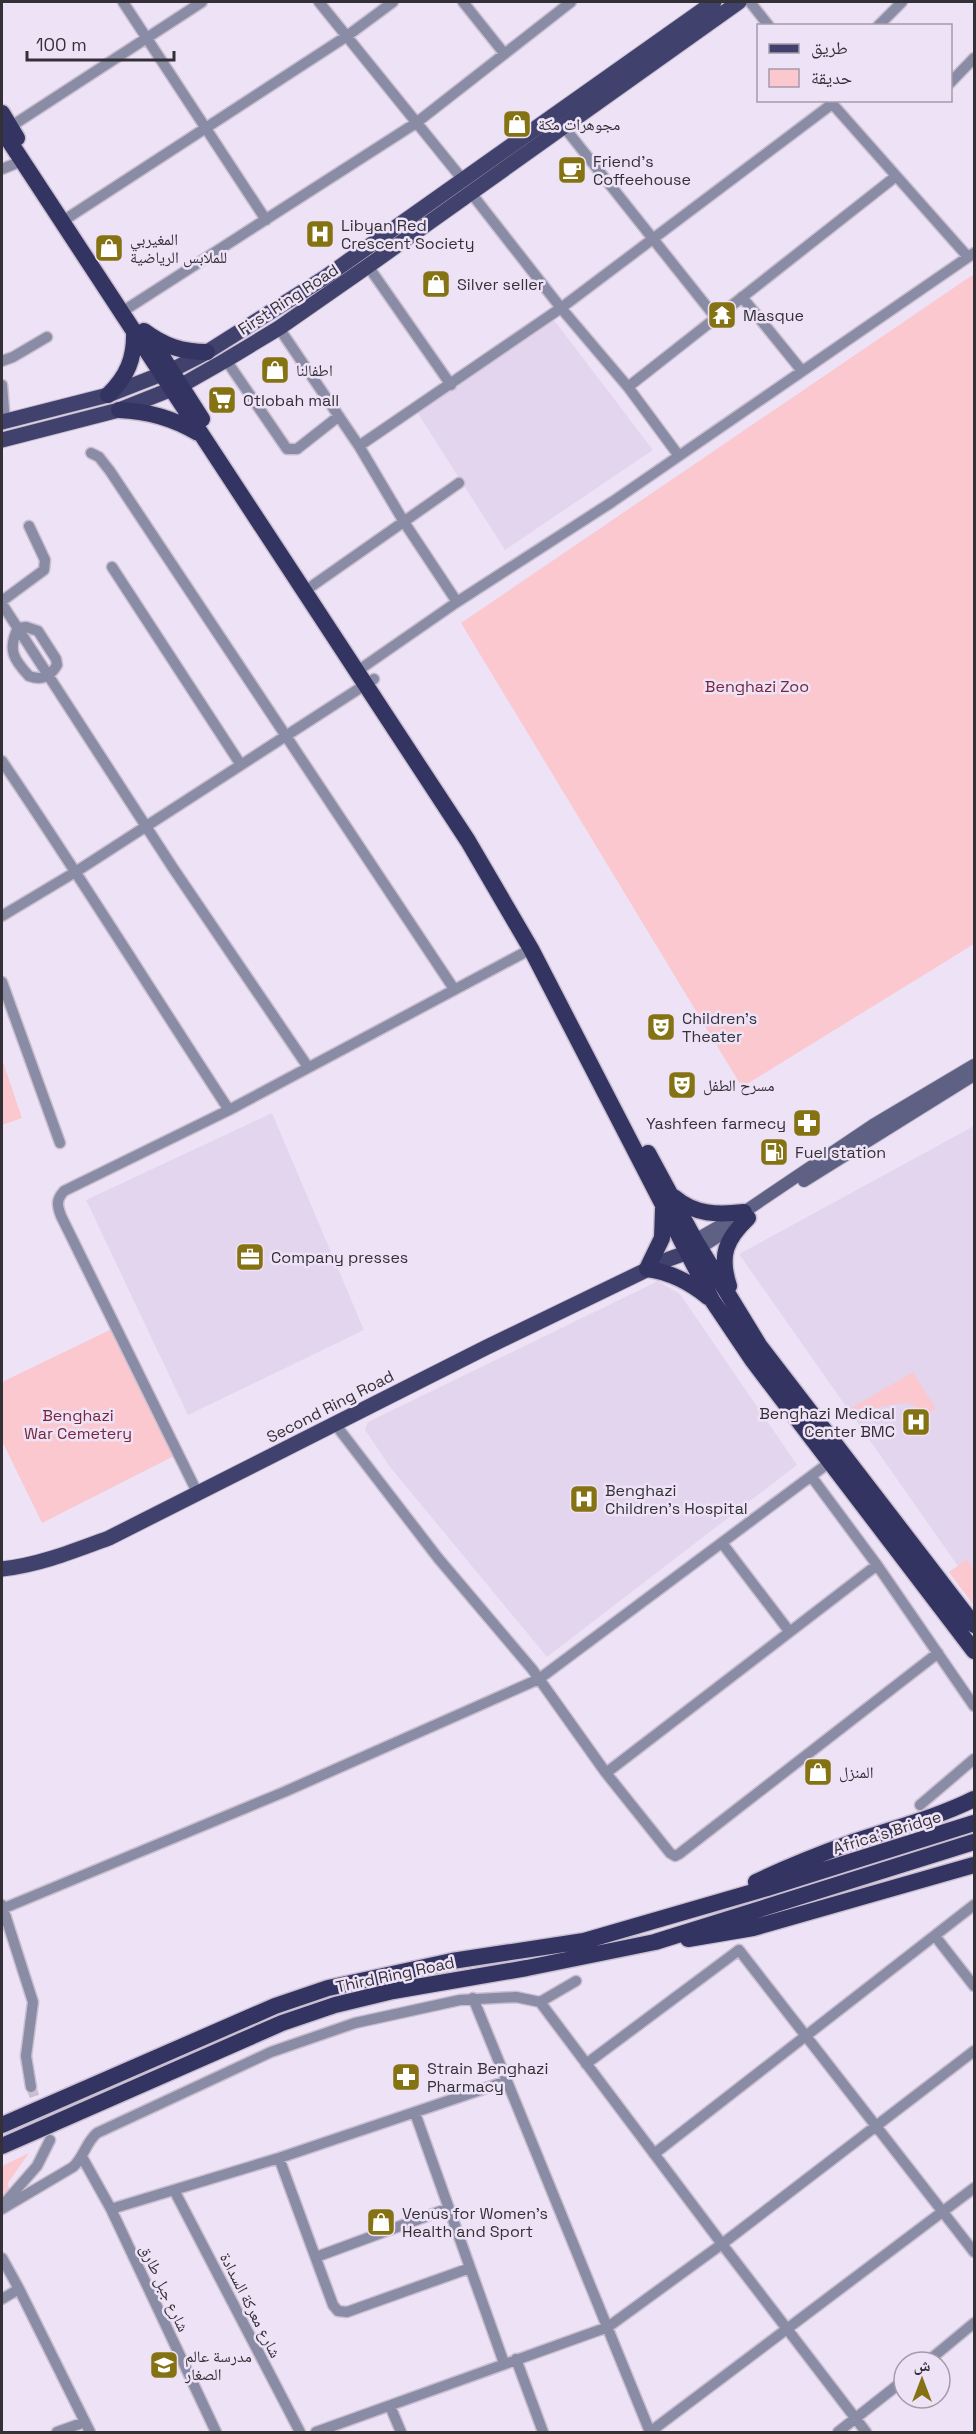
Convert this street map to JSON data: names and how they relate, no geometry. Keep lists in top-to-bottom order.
{
  "streets": {
    "highway": ["Africa's Bridge", "Third Ring Road"],
    "main road": ["First Ring Road", "Second Ring Road"],
    "street": ["شارع جبل طارق", "شارع معركة السدادة"]
  },
  "crossings": [
    ["Africa's Bridge", "Third Ring Road"]
  ],
  "parks": ["Benghazi Zoo", "Benghazi War Cemetery"],
  "places": {
    "shop": [
      "مجوهرات مكة",
      "المغيربي للملابس الرياضية",
      "Silver seller",
      "اطفالنا",
      "المنزل",
      "Venus for Women’s Health and Sport"
    ],
    "cafe": ["Friend's Coffeehouse"],
    "hospital": ["Libyan Red Crescent Society", "Benghazi Medical Center BMC", "Benghazi Children's Hospital"],
    "temple": ["Masque"],
    "supermarket": ["Otlobah mall"],
    "theatre": ["Children's Theater", "مسرح الطفل"],
    "pharmacy": ["Yashfeen farmecy", "Strain Benghazi Pharmacy"],
    "fuel station": ["Fuel station"],
    "office": ["Company presses"],
    "school or university": ["مدرسة عالم الصغار"]
  },
  "legend": ["طريق", "حديقة"],
  "scale_bar": "100 m",
  "north": "top"
}
